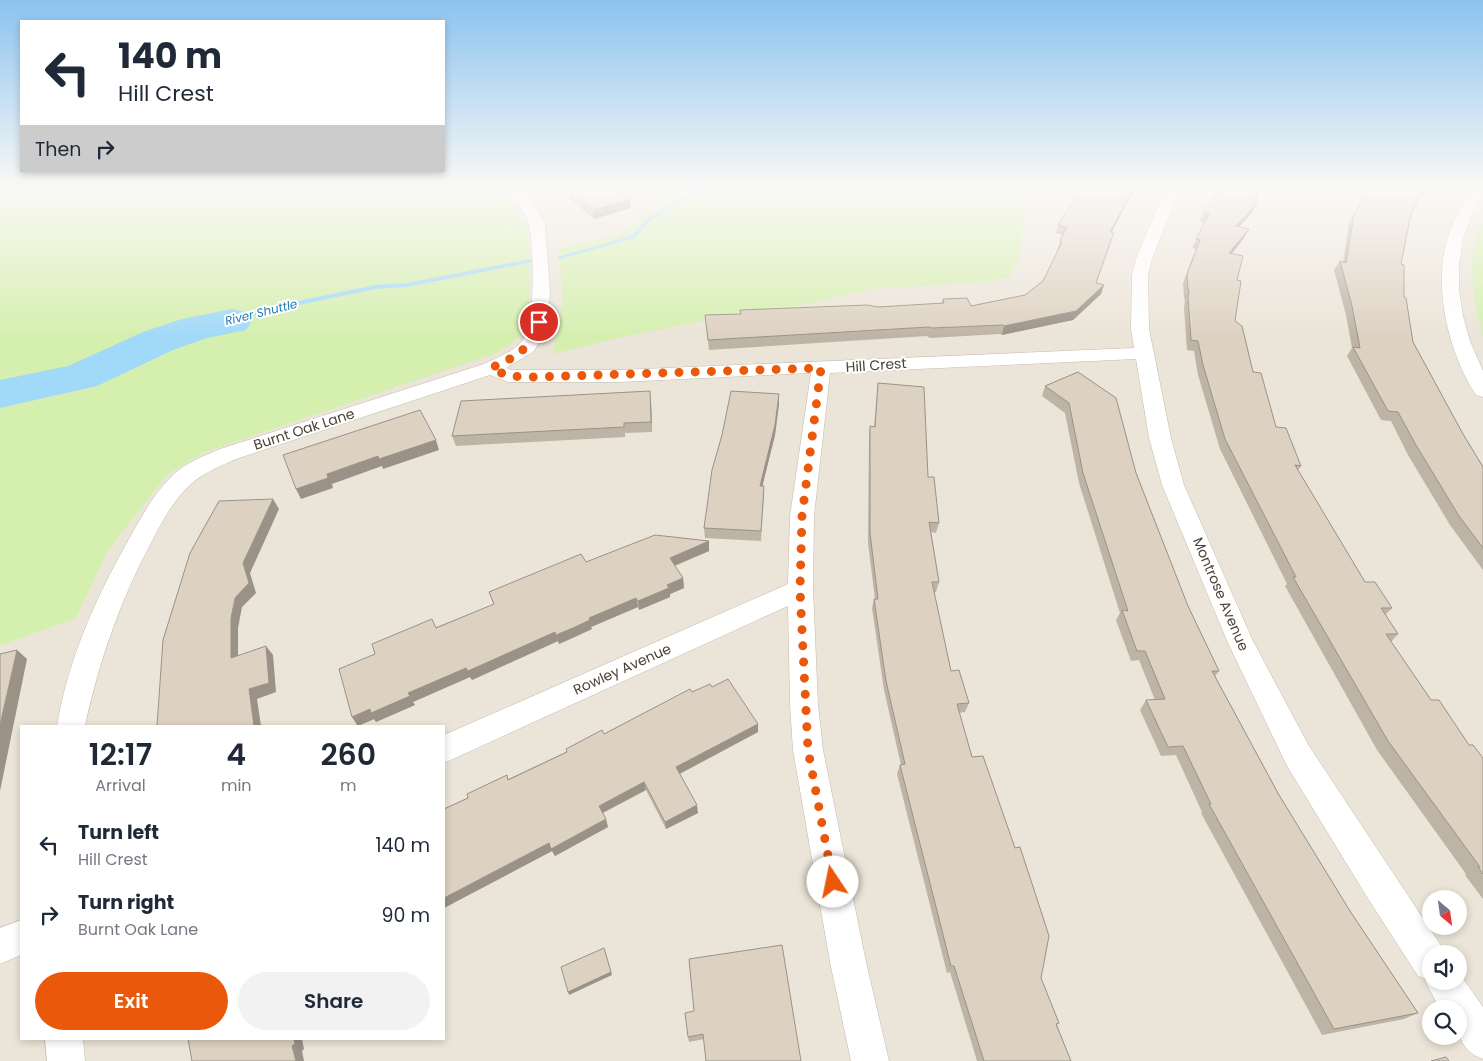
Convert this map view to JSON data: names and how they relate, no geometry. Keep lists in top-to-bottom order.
{
  "streets": {
    "street": [
      "Hill Crest",
      "Burnt Oak Lane",
      "Montrose Avenue",
      "Rowley Avenue"
    ]
  },
  "crossings": [
    ["Hill Crest", "Burnt Oak Lane"],
    ["Hill Crest", "Montrose Avenue"]
  ],
  "water": ["River Shuttle"],
  "north": "bottom right",
  "page": {
    "turn": ["140 m", "Hill Crest"],
    "then": "Then",
    "eta": [
      "12:17",
      "Arrival",
      "4",
      "min",
      "260",
      "m"
    ],
    "list": [
      {
        "name": "Turn left",
        "note": "Hill Crest",
        "value": "140 m"
      },
      {
        "name": "Turn right",
        "note": "Burnt Oak Lane",
        "value": "90 m"
      }
    ],
    "buttons": ["Exit", "Share"]
  }
}
